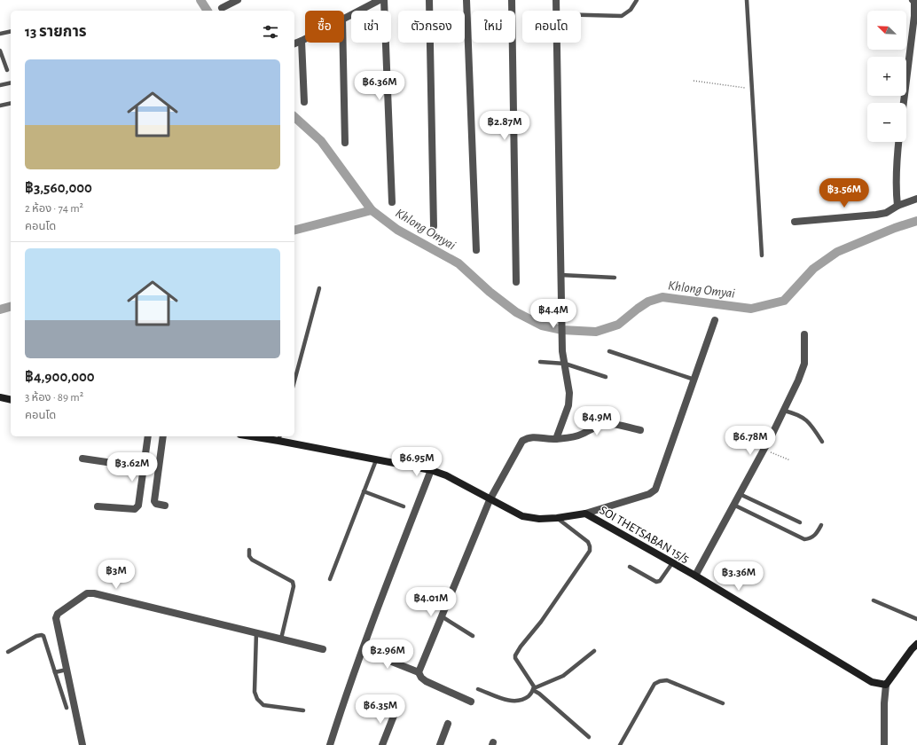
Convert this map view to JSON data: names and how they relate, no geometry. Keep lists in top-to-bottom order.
{
  "streets": {
    "street": ["SOI THETSABAN 15/5"]
  },
  "water": ["Khlong Omyai"],
  "north": "top left",
  "page": {
    "map_buttons": ["+", "−"],
    "chip": [
      "ซื้อ",
      "เช่า",
      "ตัวกรอง",
      "ใหม่",
      "คอนโด"
    ],
    "heading": "13 รายการ",
    "list": [
      {
        "name": "฿3,560,000",
        "note": "2 ห้อง · 74 m² · คอนโด"
      },
      {
        "name": "฿4,900,000",
        "note": "3 ห้อง · 89 m² · คอนโด"
      }
    ],
    "price": [
      "฿6.36M",
      "฿2.87M",
      "฿3.56M",
      "฿4.4M",
      "฿4.9M",
      "฿6.78M",
      "฿6.95M",
      "฿3.62M",
      "฿3M",
      "฿3.36M",
      "฿4.01M",
      "฿2.96M",
      "฿6.35M"
    ]
  }
}
